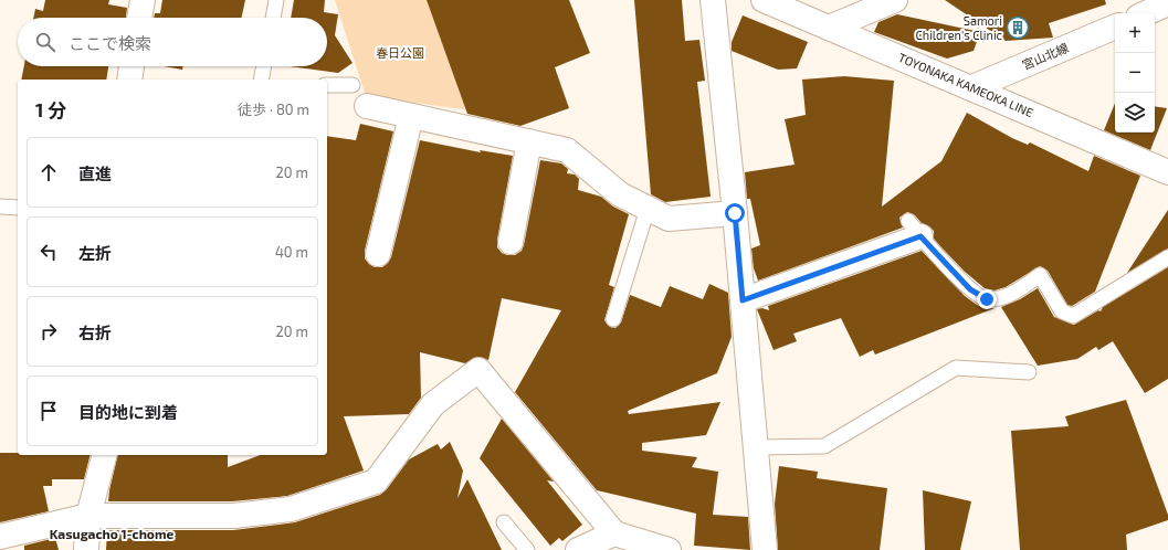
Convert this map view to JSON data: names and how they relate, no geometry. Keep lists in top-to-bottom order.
{
  "streets": {
    "street": ["宮山北線", "TOYONAKA KAMEOKA LINE"]
  },
  "crossings": [
    ["宮山北線", "TOYONAKA KAMEOKA LINE"]
  ],
  "districts": ["Kasugacho 1-chome"],
  "parks": ["春日公園"],
  "places": {
    "building": ["Samori Children's Clinic"]
  },
  "page": {
    "map_buttons": ["+", "−"],
    "search": "ここで検索",
    "heading": ["1 分", "徒歩 · 80 m"],
    "list": [
      ["直進", "20 m"],
      ["左折", "40 m"],
      ["右折", "20 m"],
      "目的地に到着"
    ]
  }
}
